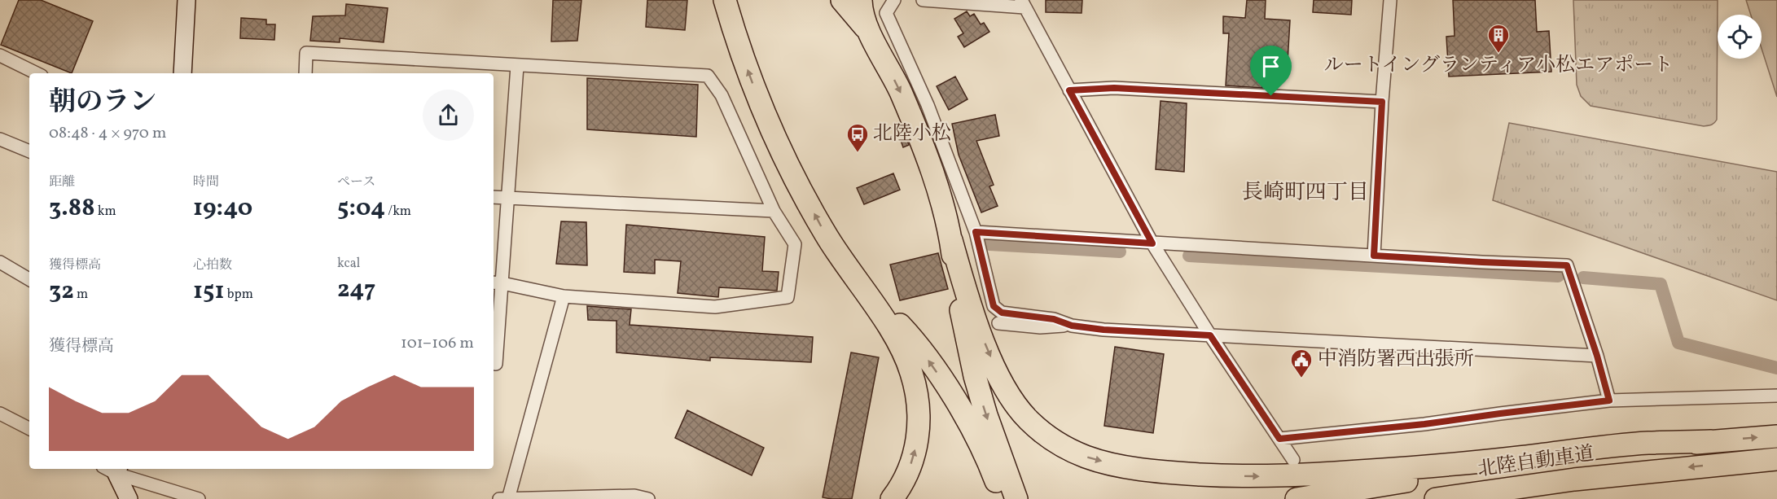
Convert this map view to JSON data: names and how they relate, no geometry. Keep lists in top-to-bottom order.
{
  "streets": {
    "highway": ["北陸自動車道"]
  },
  "districts": ["長崎町四丁目"],
  "places": {
    "building": ["ルートイングランティア小松エアポート"],
    "bus stop": ["北陸小松"],
    "public building": ["中消防署西出張所"]
  },
  "page": {
    "heading": ["朝のラン", "08:48 · 4 × 970 m"],
    "stats": [
      ["距離", "3.88 km"],
      ["時間", "19:40"],
      ["ペース", "5:04 /km"],
      ["獲得標高", "32 m"],
      ["心拍数", "151 bpm"],
      ["kcal", "247"]
    ],
    "chart": ["獲得標高", "101–106 m"]
  }
}
